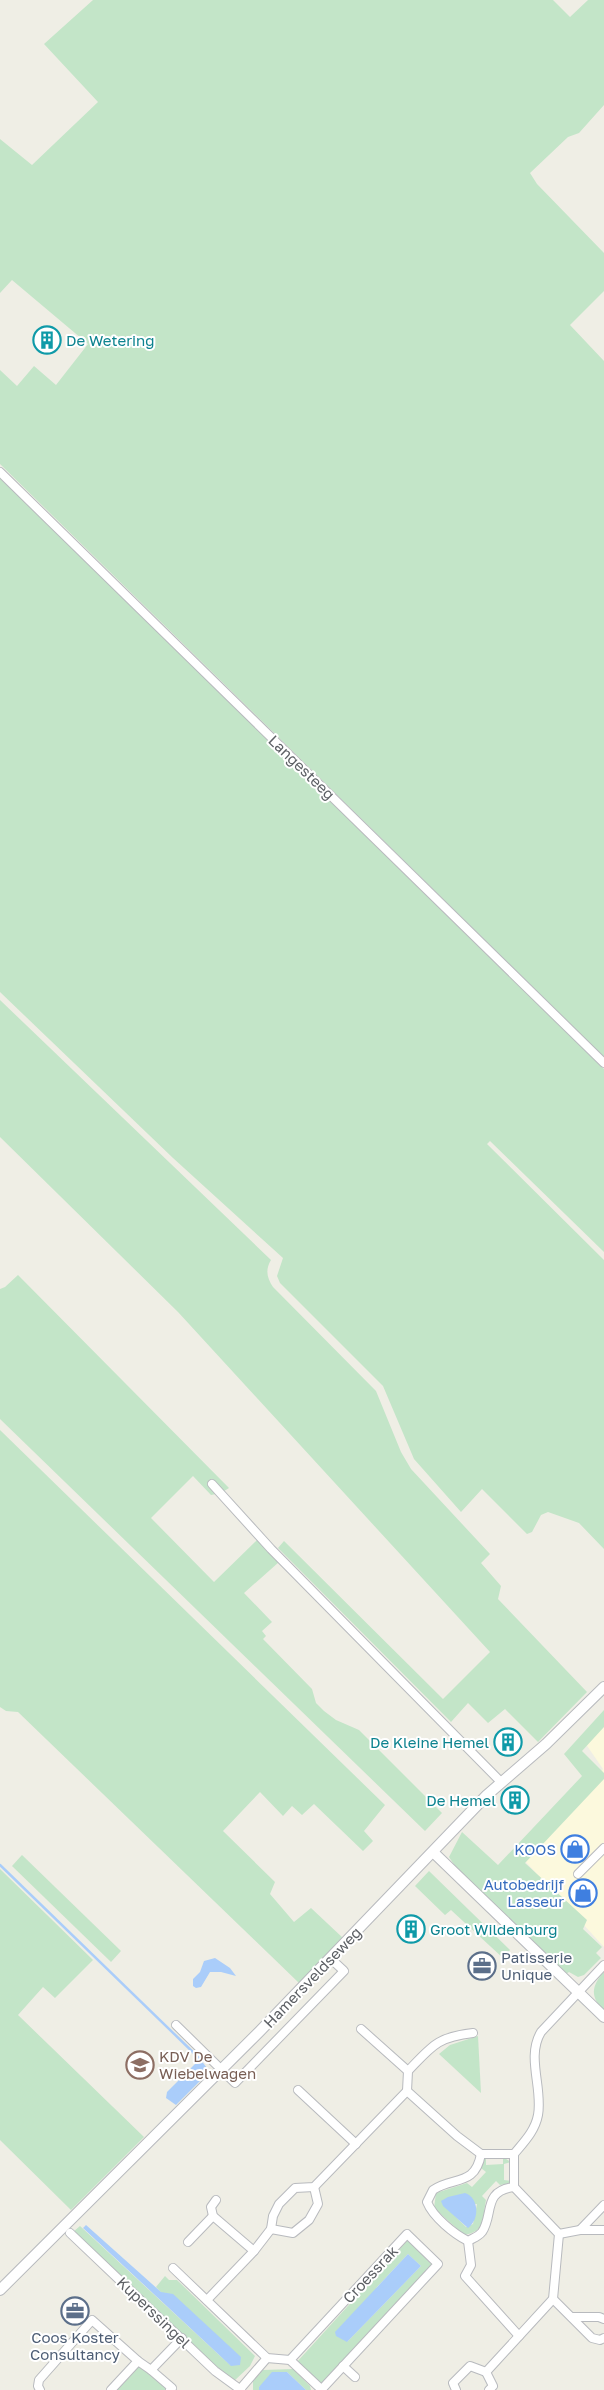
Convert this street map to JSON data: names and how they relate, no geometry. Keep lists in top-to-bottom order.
{
  "streets": {
    "street": [
      "Langesteeg",
      "Hamersveldseweg",
      "Croessrak",
      "Kuperssingel"
    ]
  },
  "places": {
    "building": [
      "De Wetering",
      "De Kleine Hemel",
      "De Hemel",
      "Groot Wildenburg"
    ],
    "shop": ["KOOS", "Autobedrijf Lasseur"],
    "office": ["Patisserie Unique", "Coos Koster Consultancy"],
    "school or university": ["KDV De Wiebelwagen"]
  }
}
